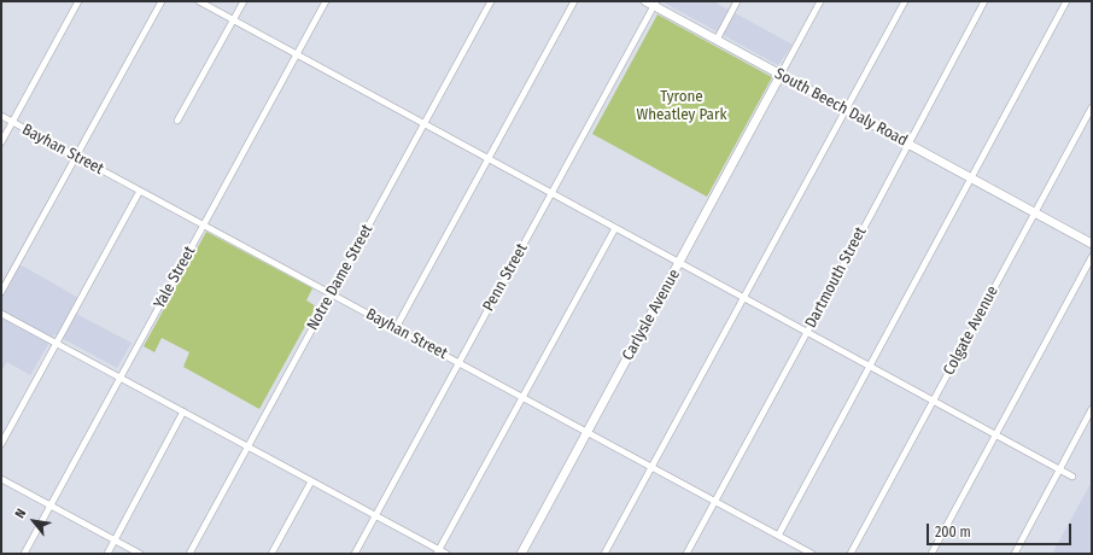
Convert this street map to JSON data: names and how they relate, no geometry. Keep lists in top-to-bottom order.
{
  "streets": {
    "street": [
      "South Beech Daly Road",
      "Bayhan Street",
      "Yale Street",
      "Notre Dame Street",
      "Penn Street",
      "Dartmouth Street",
      "Carlysle Avenue",
      "Colgate Avenue"
    ]
  },
  "crossings": [
    ["South Beech Daly Road", "Penn Street"],
    ["South Beech Daly Road", "Dartmouth Street"],
    ["South Beech Daly Road", "Carlysle Avenue"],
    ["South Beech Daly Road", "Colgate Avenue"],
    ["Bayhan Street", "Yale Street"],
    ["Bayhan Street", "Notre Dame Street"],
    ["Bayhan Street", "Penn Street"],
    ["Bayhan Street", "Dartmouth Street"],
    ["Bayhan Street", "Carlysle Avenue"]
  ],
  "parks": ["Tyrone Wheatley Park"],
  "scale_bar": "200 m",
  "north": "top left"
}
